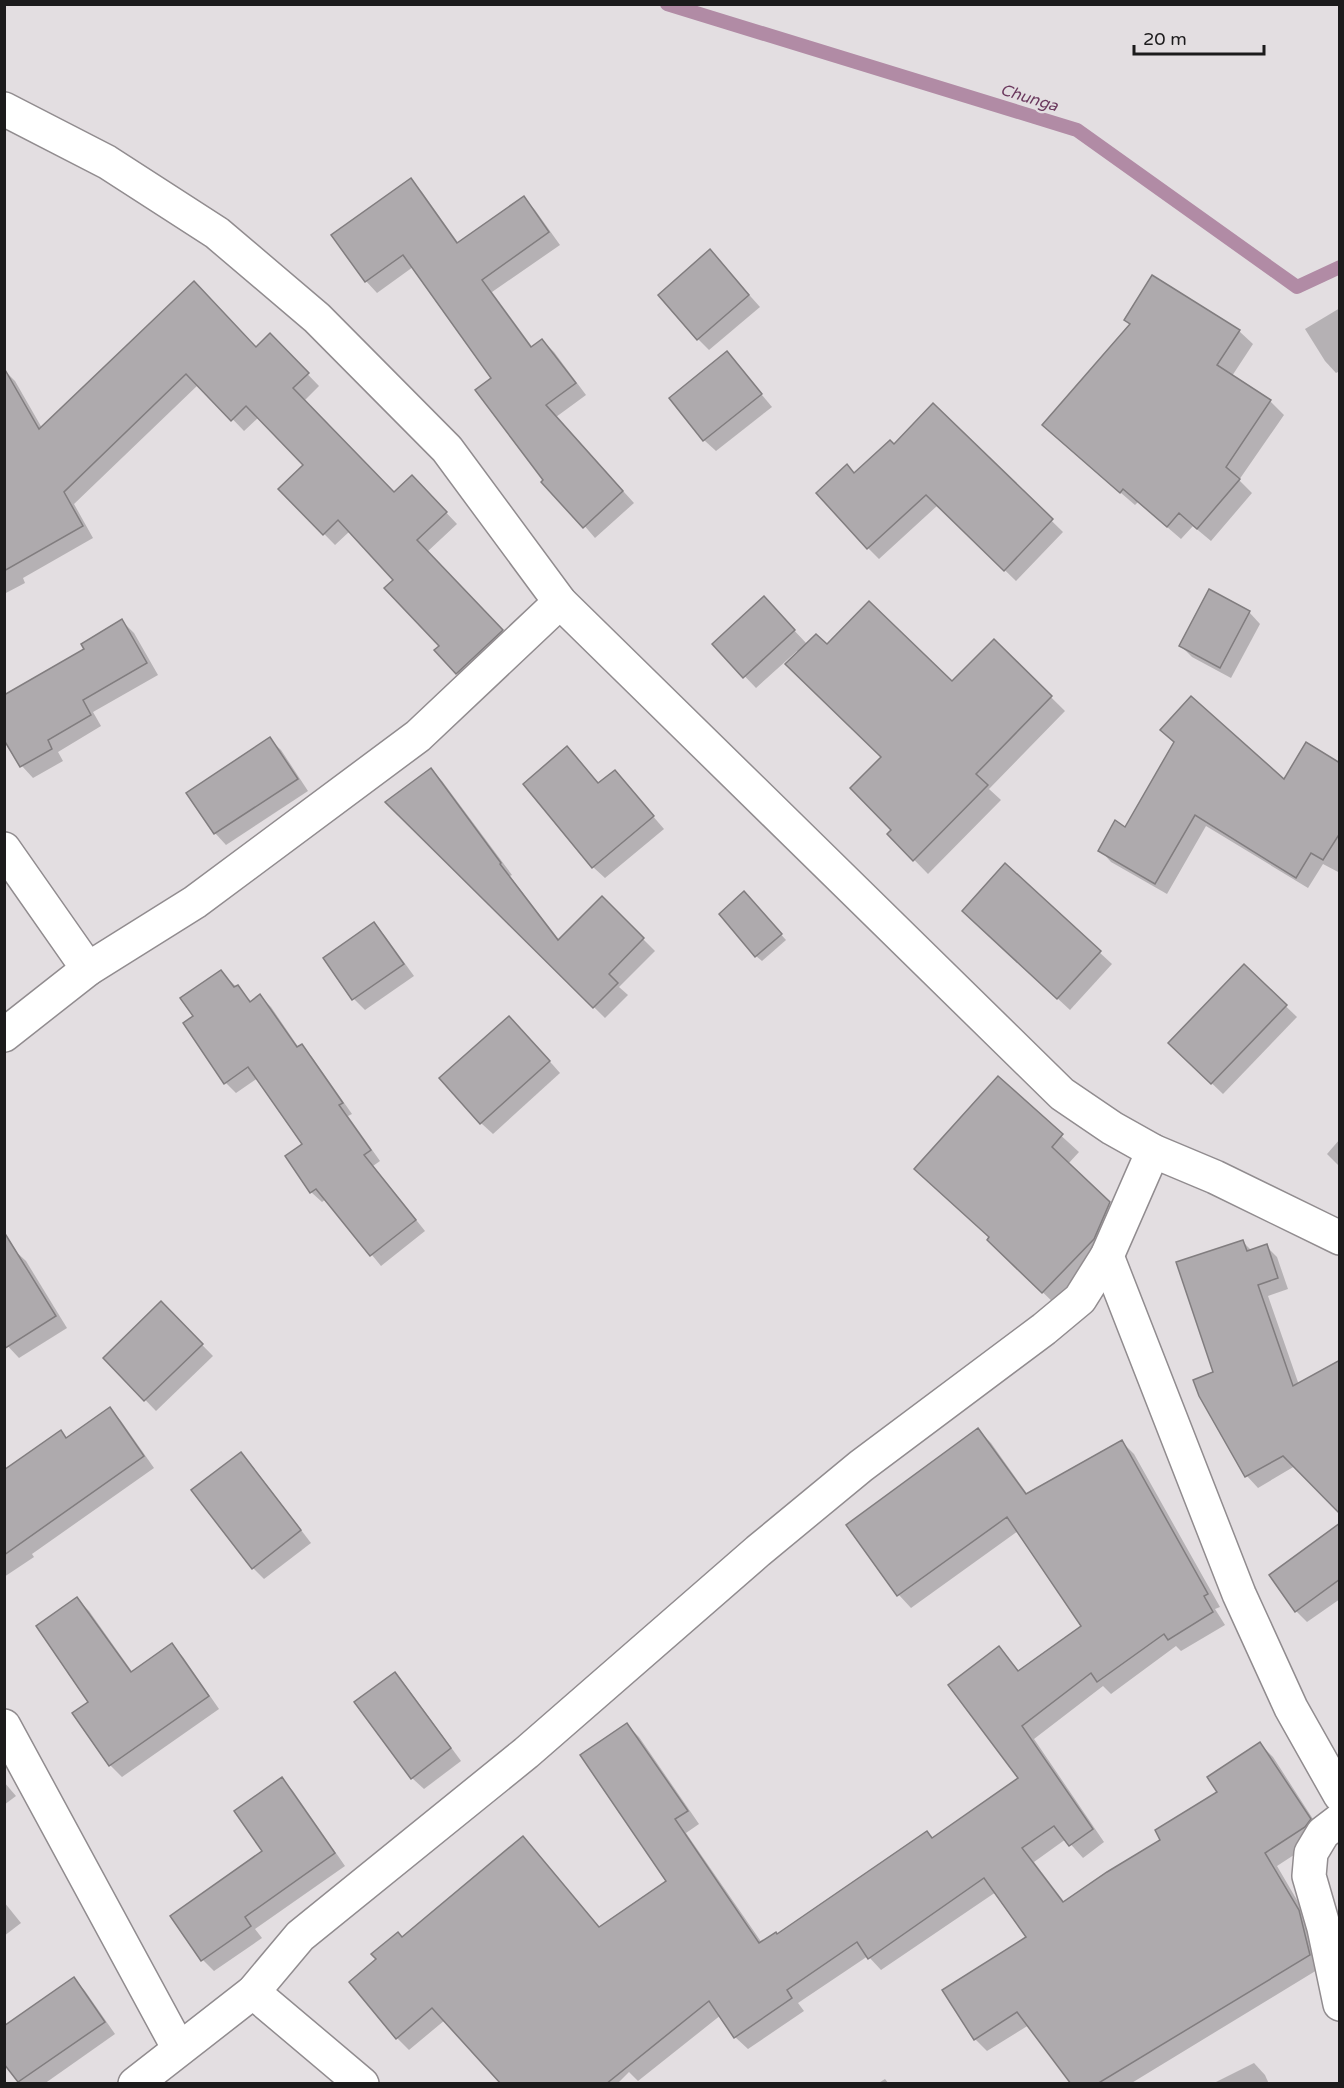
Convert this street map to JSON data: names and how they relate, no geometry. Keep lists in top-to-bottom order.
{
  "water": ["Chunga"],
  "scale_bar": "20 m"
}
